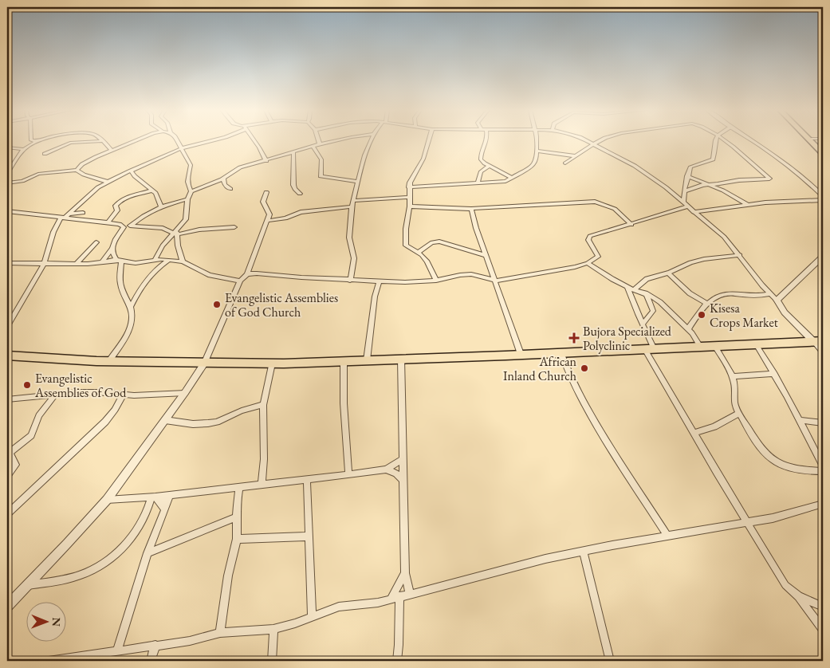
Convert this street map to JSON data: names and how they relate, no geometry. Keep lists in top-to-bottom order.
{
  "places": {
    "other": [
      "Evangelistic Assemblies of God Church",
      "Kisesa Crops Market",
      "African Inland Church",
      "Evangelistic Assemblies of God"
    ],
    "health": ["Bujora Specialized Polyclinic"]
  },
  "north": "right"
}
